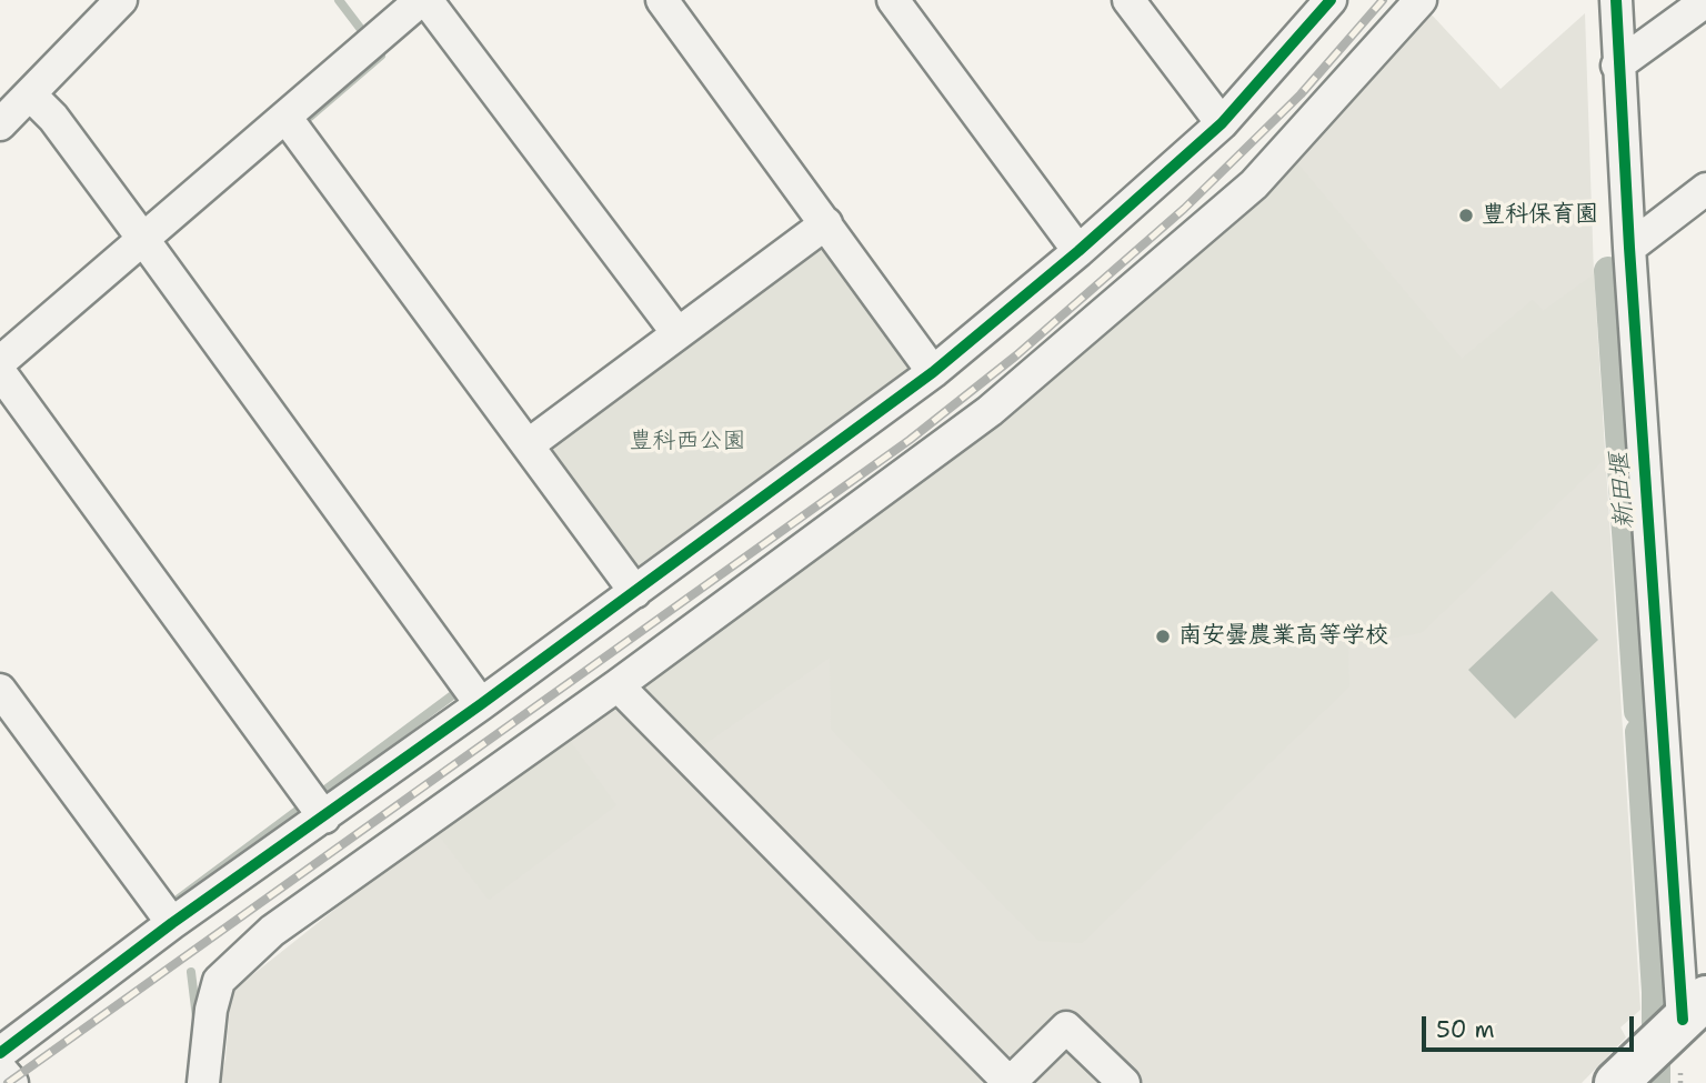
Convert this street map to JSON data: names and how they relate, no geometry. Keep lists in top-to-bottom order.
{
  "water": ["新田堰"],
  "parks": ["豊科西公園"],
  "places": ["豊科保育園", "南安曇農業高等学校"],
  "scale_bar": "50 m"
}
